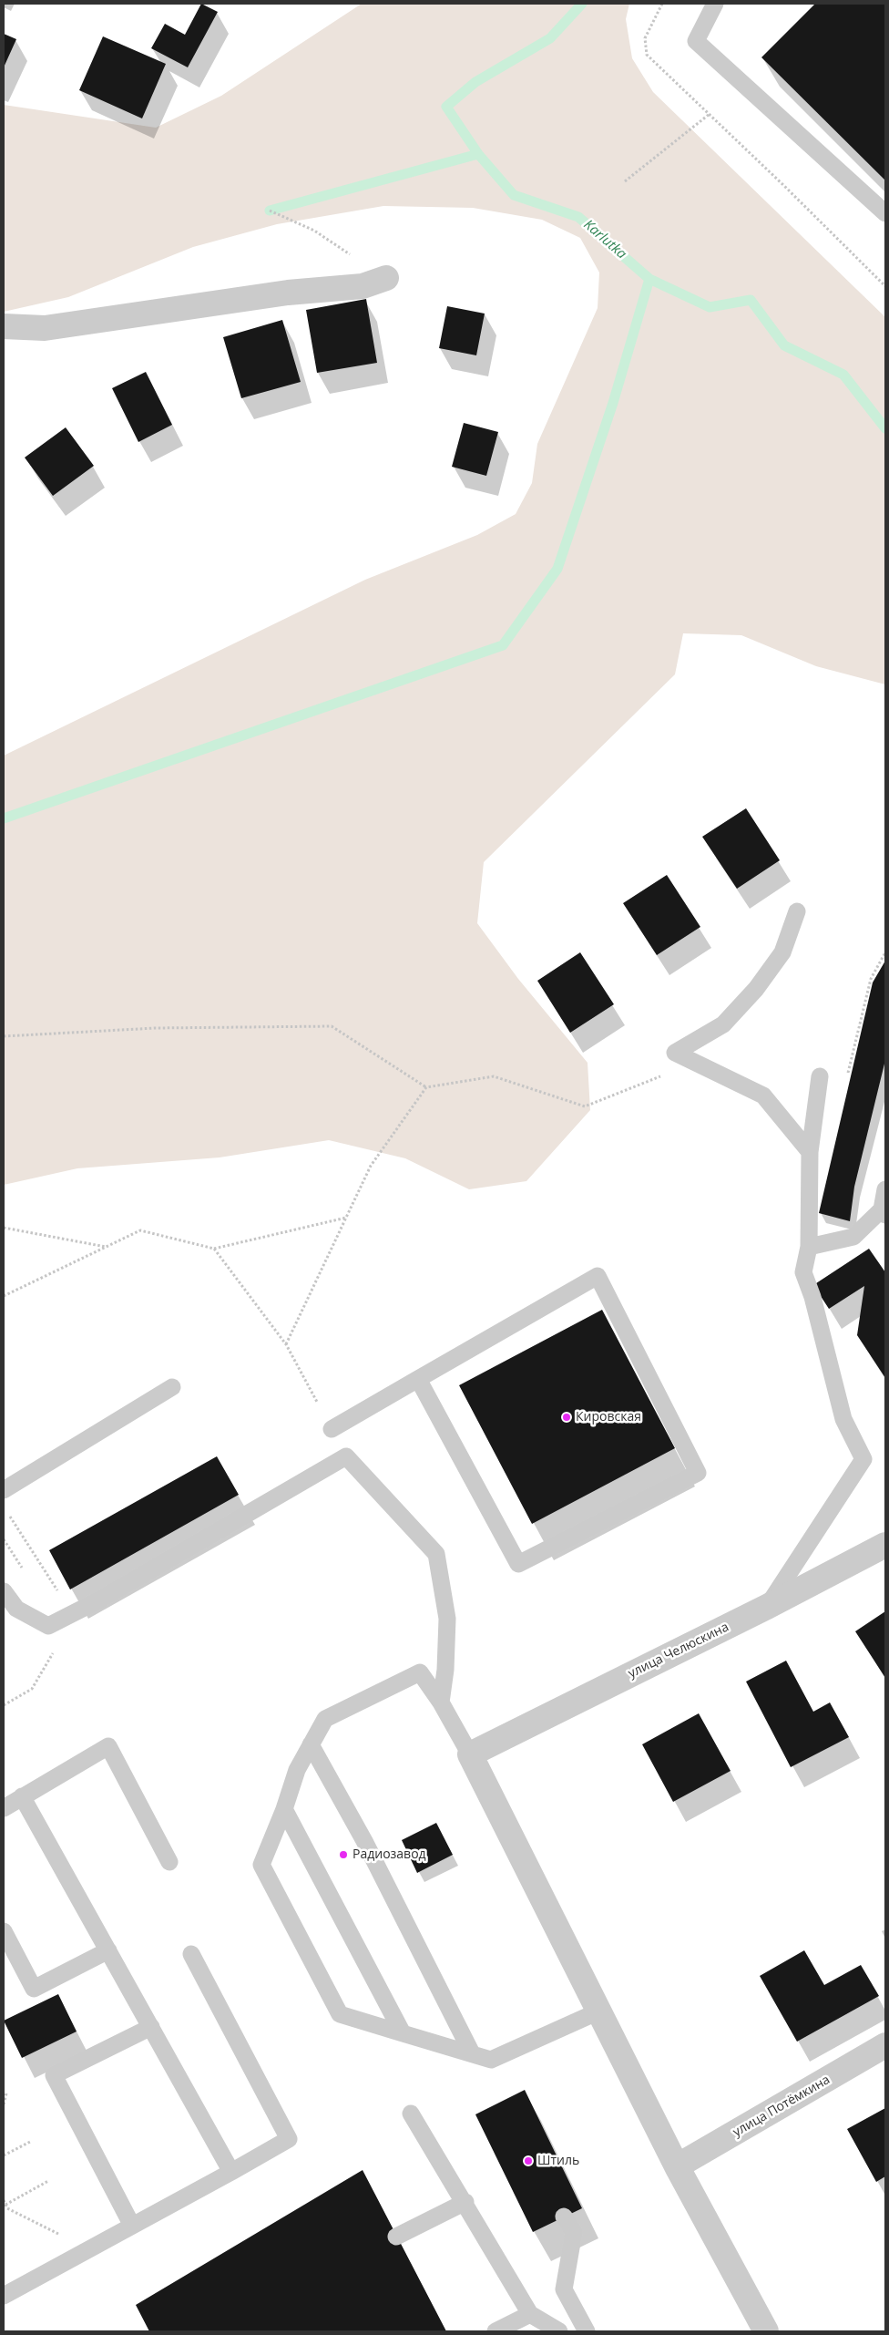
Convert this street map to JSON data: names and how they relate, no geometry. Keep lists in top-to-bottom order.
{
  "streets": {
    "street": ["улица Челюскина", "улица Потёмкина"]
  },
  "water": ["Karlutka"],
  "places": ["Кировская", "Радиозавод", "Штиль"]
}
